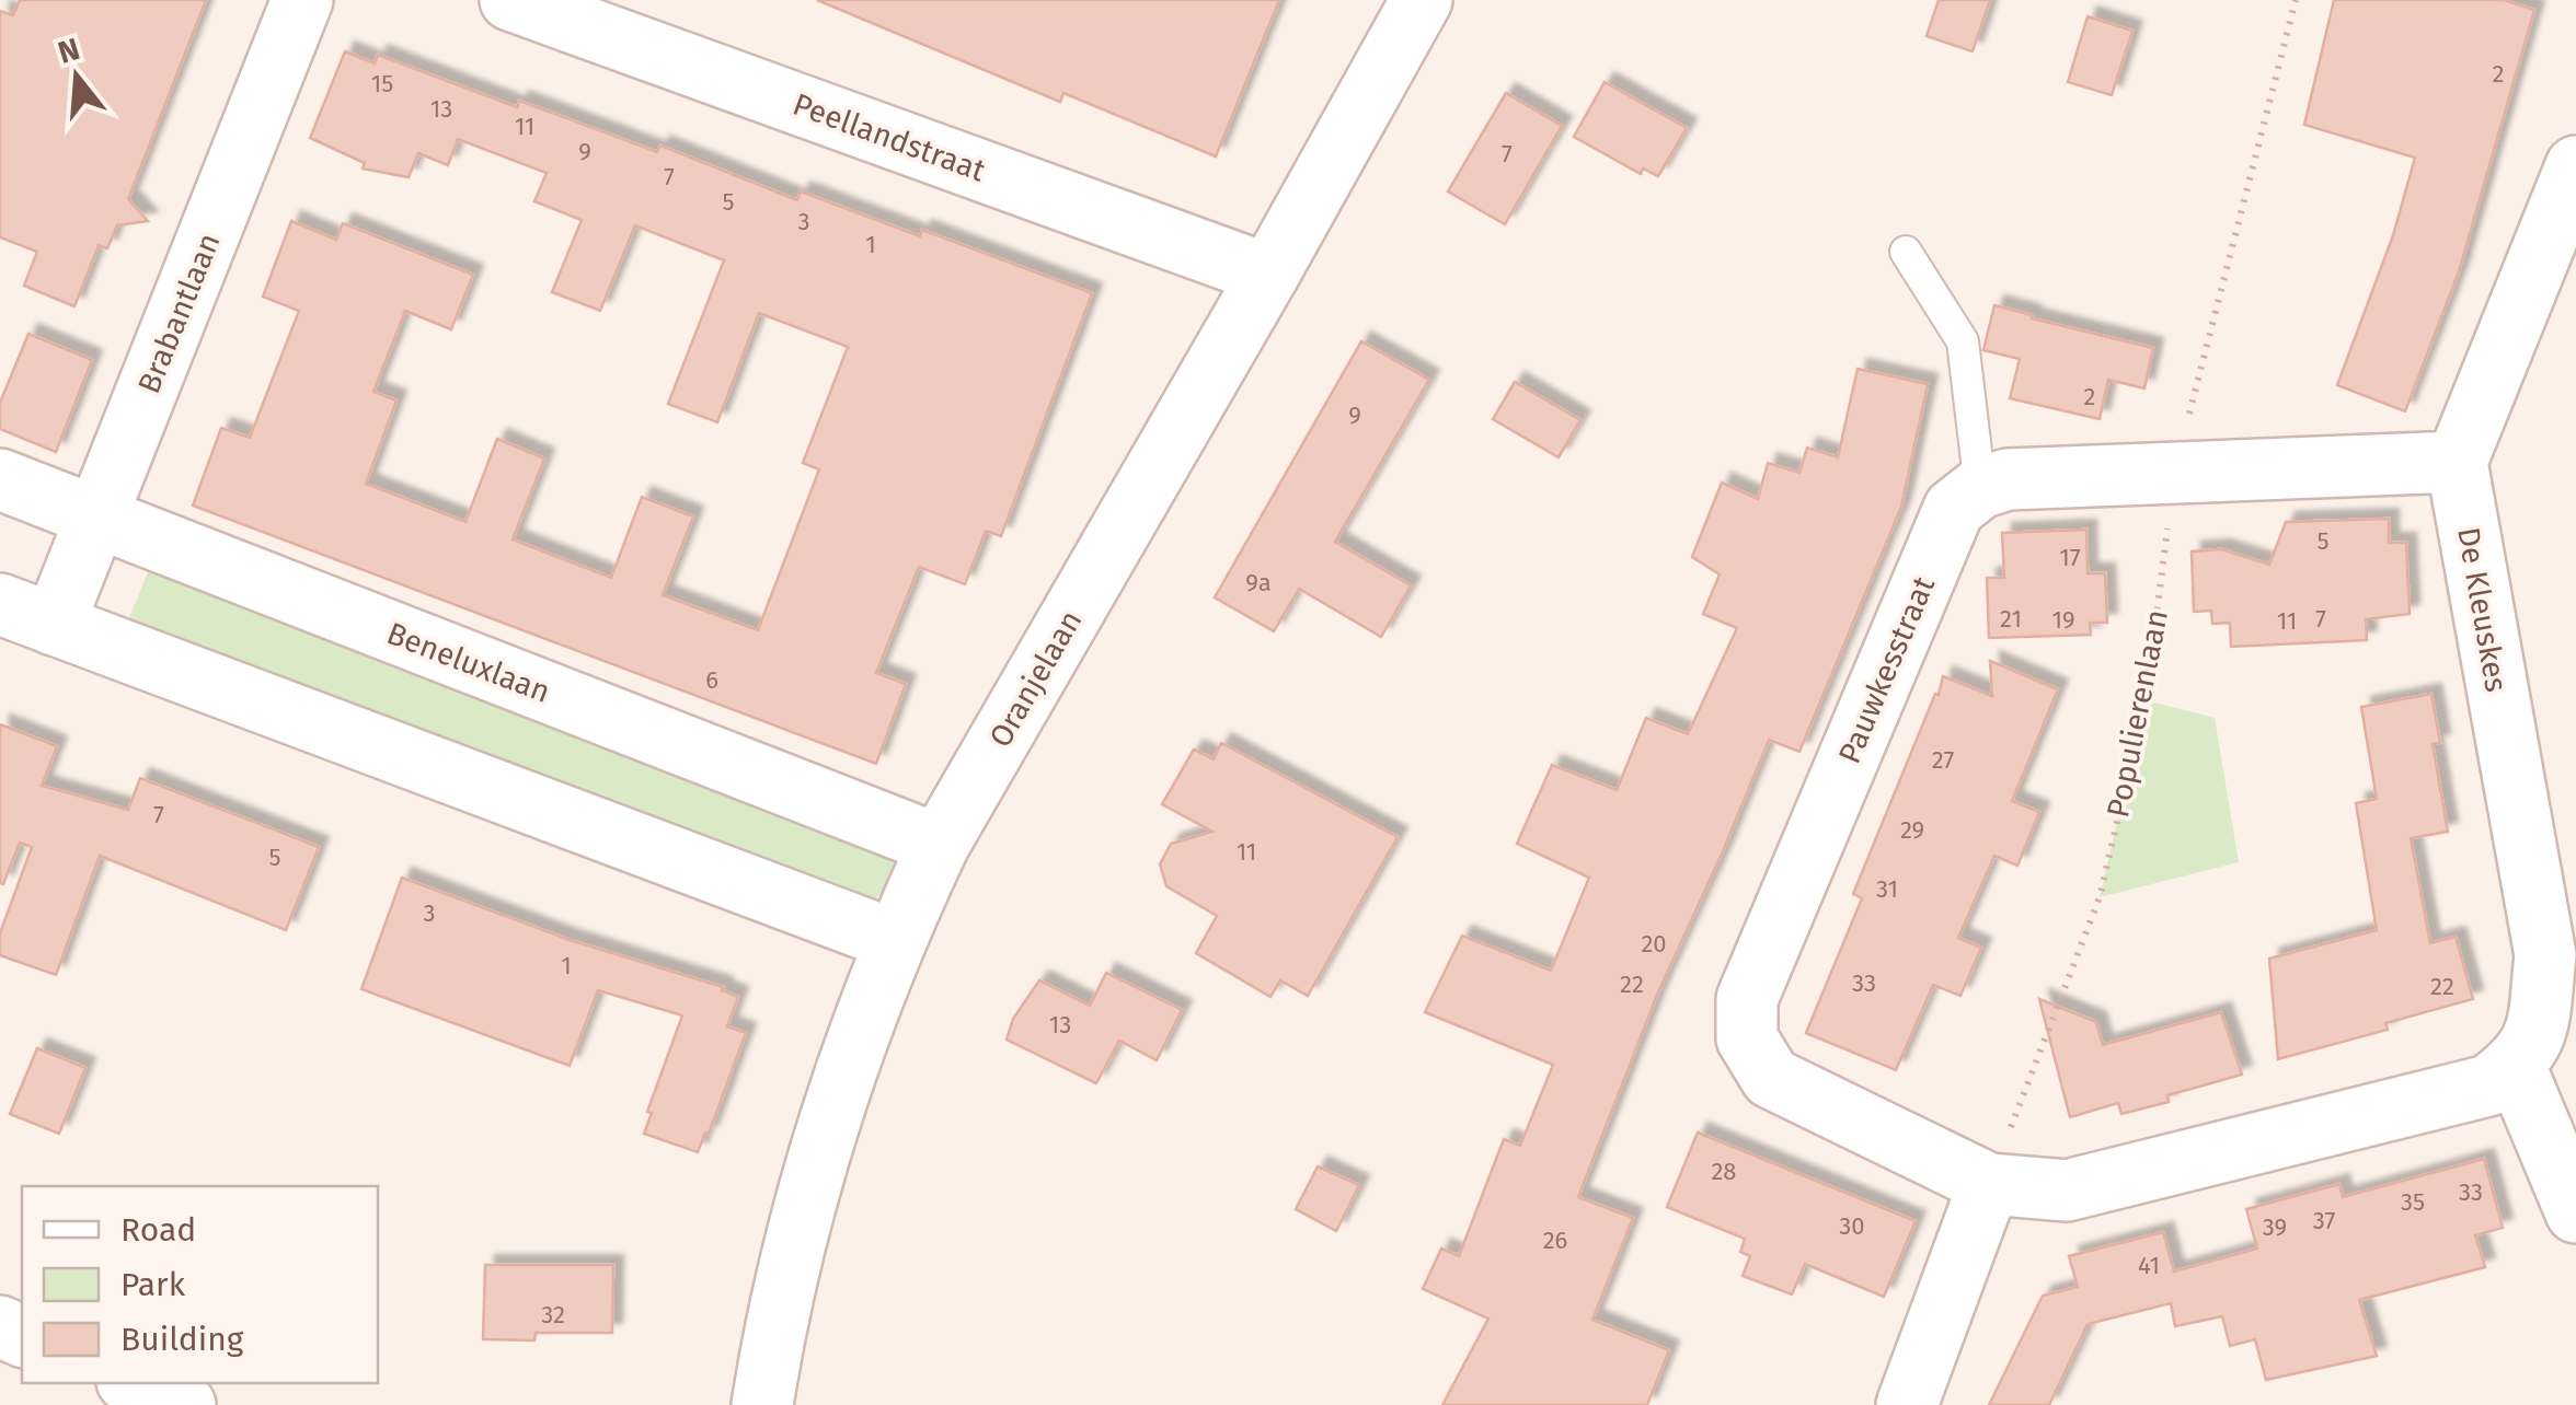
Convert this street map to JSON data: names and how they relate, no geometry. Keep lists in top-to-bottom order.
{
  "streets": {
    "street": [
      "Peellandstraat",
      "Brabantlaan",
      "De Kleuskes",
      "Beneluxlaan",
      "Pauwkesstraat",
      "Oranjelaan"
    ],
    "path": ["Populierenlaan"]
  },
  "crossings": [
    ["Peellandstraat", "Oranjelaan"],
    ["Brabantlaan", "Beneluxlaan"],
    ["Beneluxlaan", "Oranjelaan"],
    ["Pauwkesstraat", "Populierenlaan"]
  ],
  "house_numbers": [
    "2",
    "15",
    "13",
    "11",
    "9",
    "7",
    "7",
    "5",
    "3",
    "1",
    "2",
    "9",
    "5",
    "17",
    "9a",
    "21",
    "7",
    "19",
    "11",
    "6",
    "27",
    "7",
    "29",
    "11",
    "5",
    "31",
    "3",
    "20",
    "1",
    "33",
    "22",
    "22",
    "13",
    "28",
    "33",
    "35",
    "37",
    "30",
    "39",
    "26",
    "41",
    "32"
  ],
  "legend": ["Road", "Park", "Building"],
  "north": "top"
}
